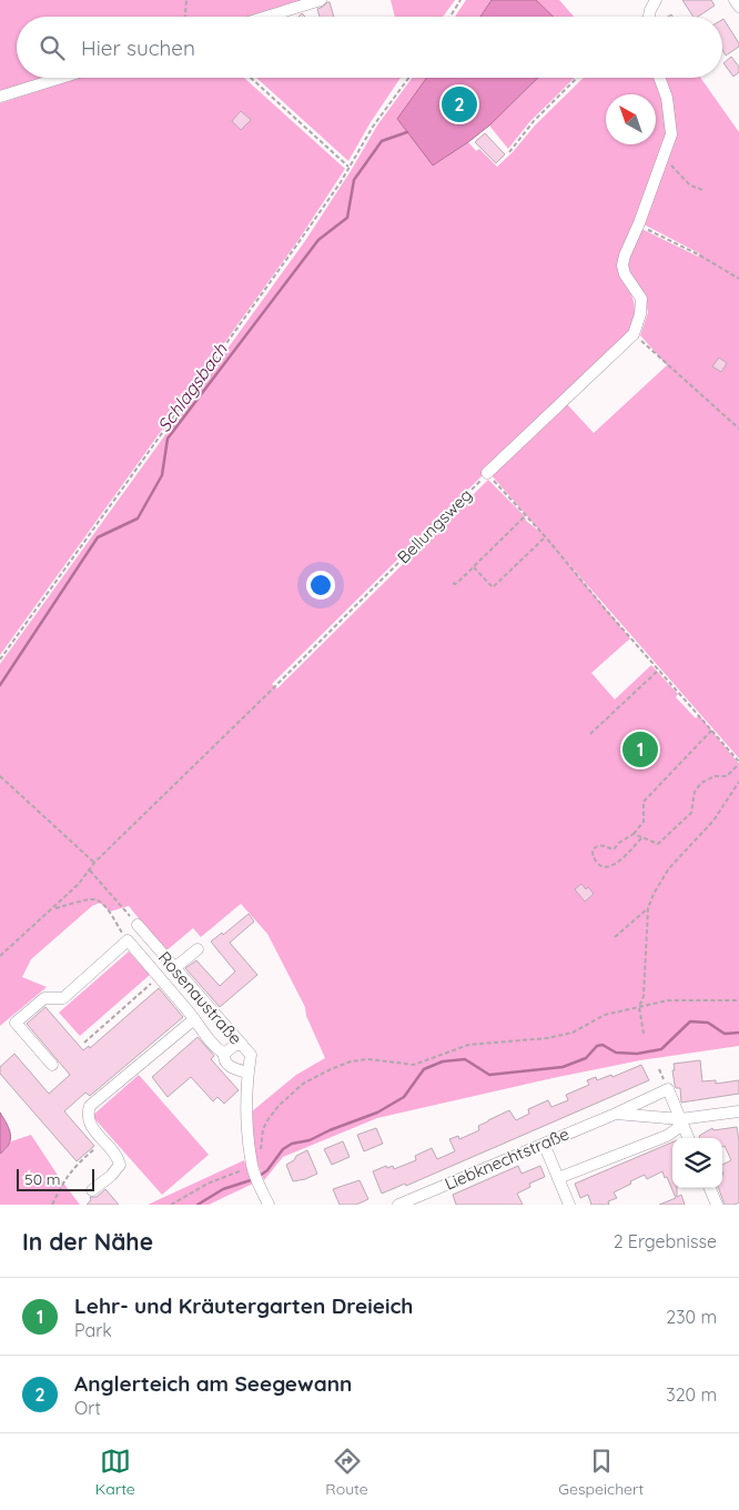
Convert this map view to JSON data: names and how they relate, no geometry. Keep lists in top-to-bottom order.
{
  "streets": {
    "street": ["Rosenaustraße", "Liebknechtstraße"],
    "path": ["Bellungsweg"]
  },
  "water": ["Schlagsbach"],
  "scale_bar": "50 m",
  "north": "top left",
  "page": {
    "search": "Hier suchen",
    "pins": ["2", "1"],
    "scale": "50 m",
    "heading": ["In der Nähe", "2 Ergebnisse"],
    "list": [
      {
        "mark": "1",
        "name": "Lehr- und Kräutergarten Dreieich",
        "note": "Park",
        "value": "230 m"
      },
      {
        "mark": "2",
        "name": "Anglerteich am Seegewann",
        "note": "Ort",
        "value": "320 m"
      }
    ],
    "nav": ["Karte", "Route", "Gespeichert"]
  }
}
